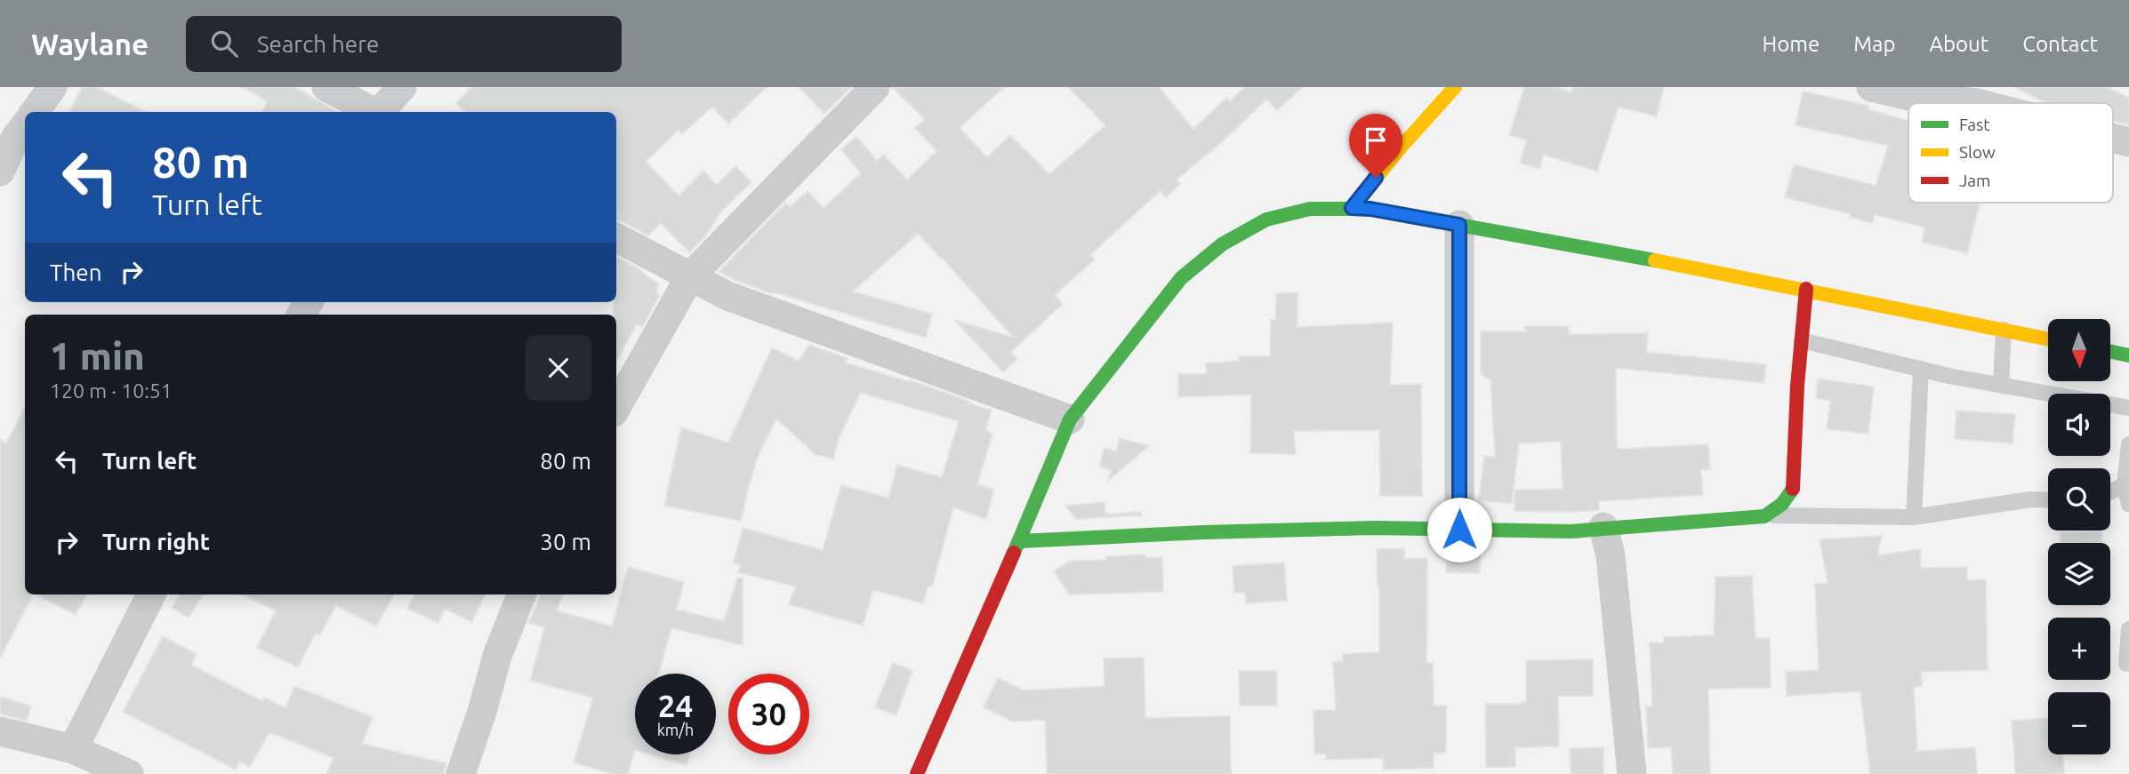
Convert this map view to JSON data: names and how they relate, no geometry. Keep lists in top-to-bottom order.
{
  "legend": ["Fast", "Slow", "Jam"],
  "north": "bottom",
  "page": {
    "header": "Waylane",
    "search": "Search here",
    "nav": [
      "Home",
      "Map",
      "About",
      "Contact"
    ],
    "turn": ["80 m", "Turn left"],
    "then": "Then",
    "heading": ["1 min", "120 m · 10:51"],
    "map_buttons": ["+", "−"],
    "list": [
      {
        "name": "Turn left",
        "value": "80 m"
      },
      {
        "name": "Turn right",
        "value": "30 m"
      }
    ],
    "speed": "24 km/h",
    "limit": "30"
  }
}
